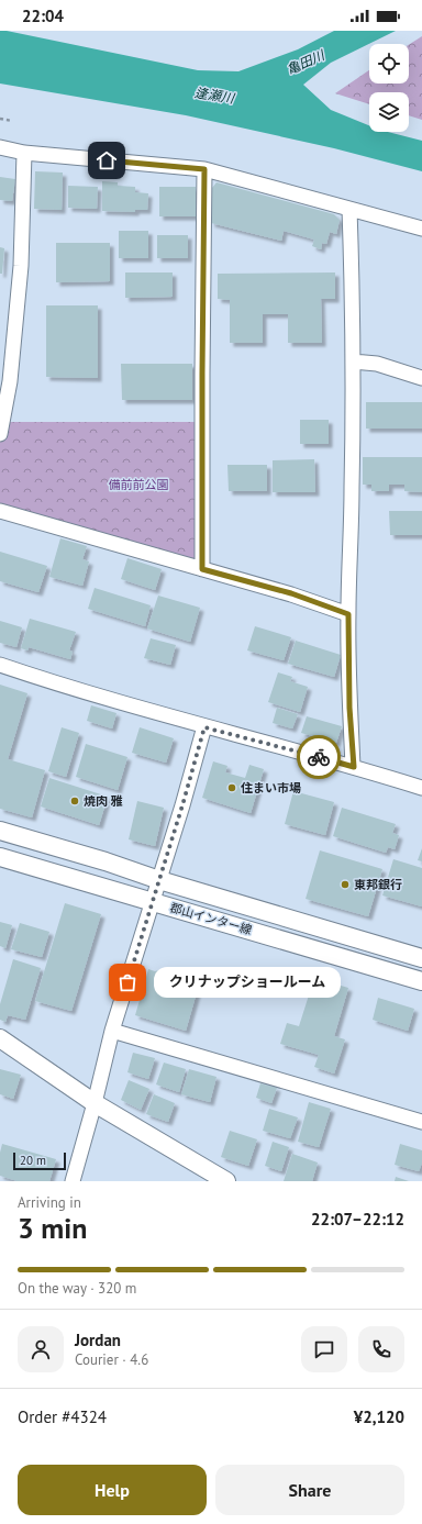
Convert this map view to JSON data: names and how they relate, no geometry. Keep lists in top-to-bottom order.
{
  "streets": {
    "street": ["郡山インター線"]
  },
  "water": ["亀田川", "逢瀬川"],
  "parks": ["備前前公園"],
  "places": [
    "住まい市場",
    "焼肉 雅",
    "東邦銀行",
    "クリナップショールーム"
  ],
  "scale_bar": "20 m",
  "page": {
    "status": "22:04",
    "bubble": "クリナップショールーム",
    "scale": "20 m",
    "heading": ["3 min", "Arriving in", "22:07–22:12"],
    "panel": [
      "Jordan",
      "Courier · 4.6",
      "Order #4324",
      "¥2,120"
    ],
    "bar": "On the way · 320 m",
    "buttons": ["Help", "Share"]
  }
}
